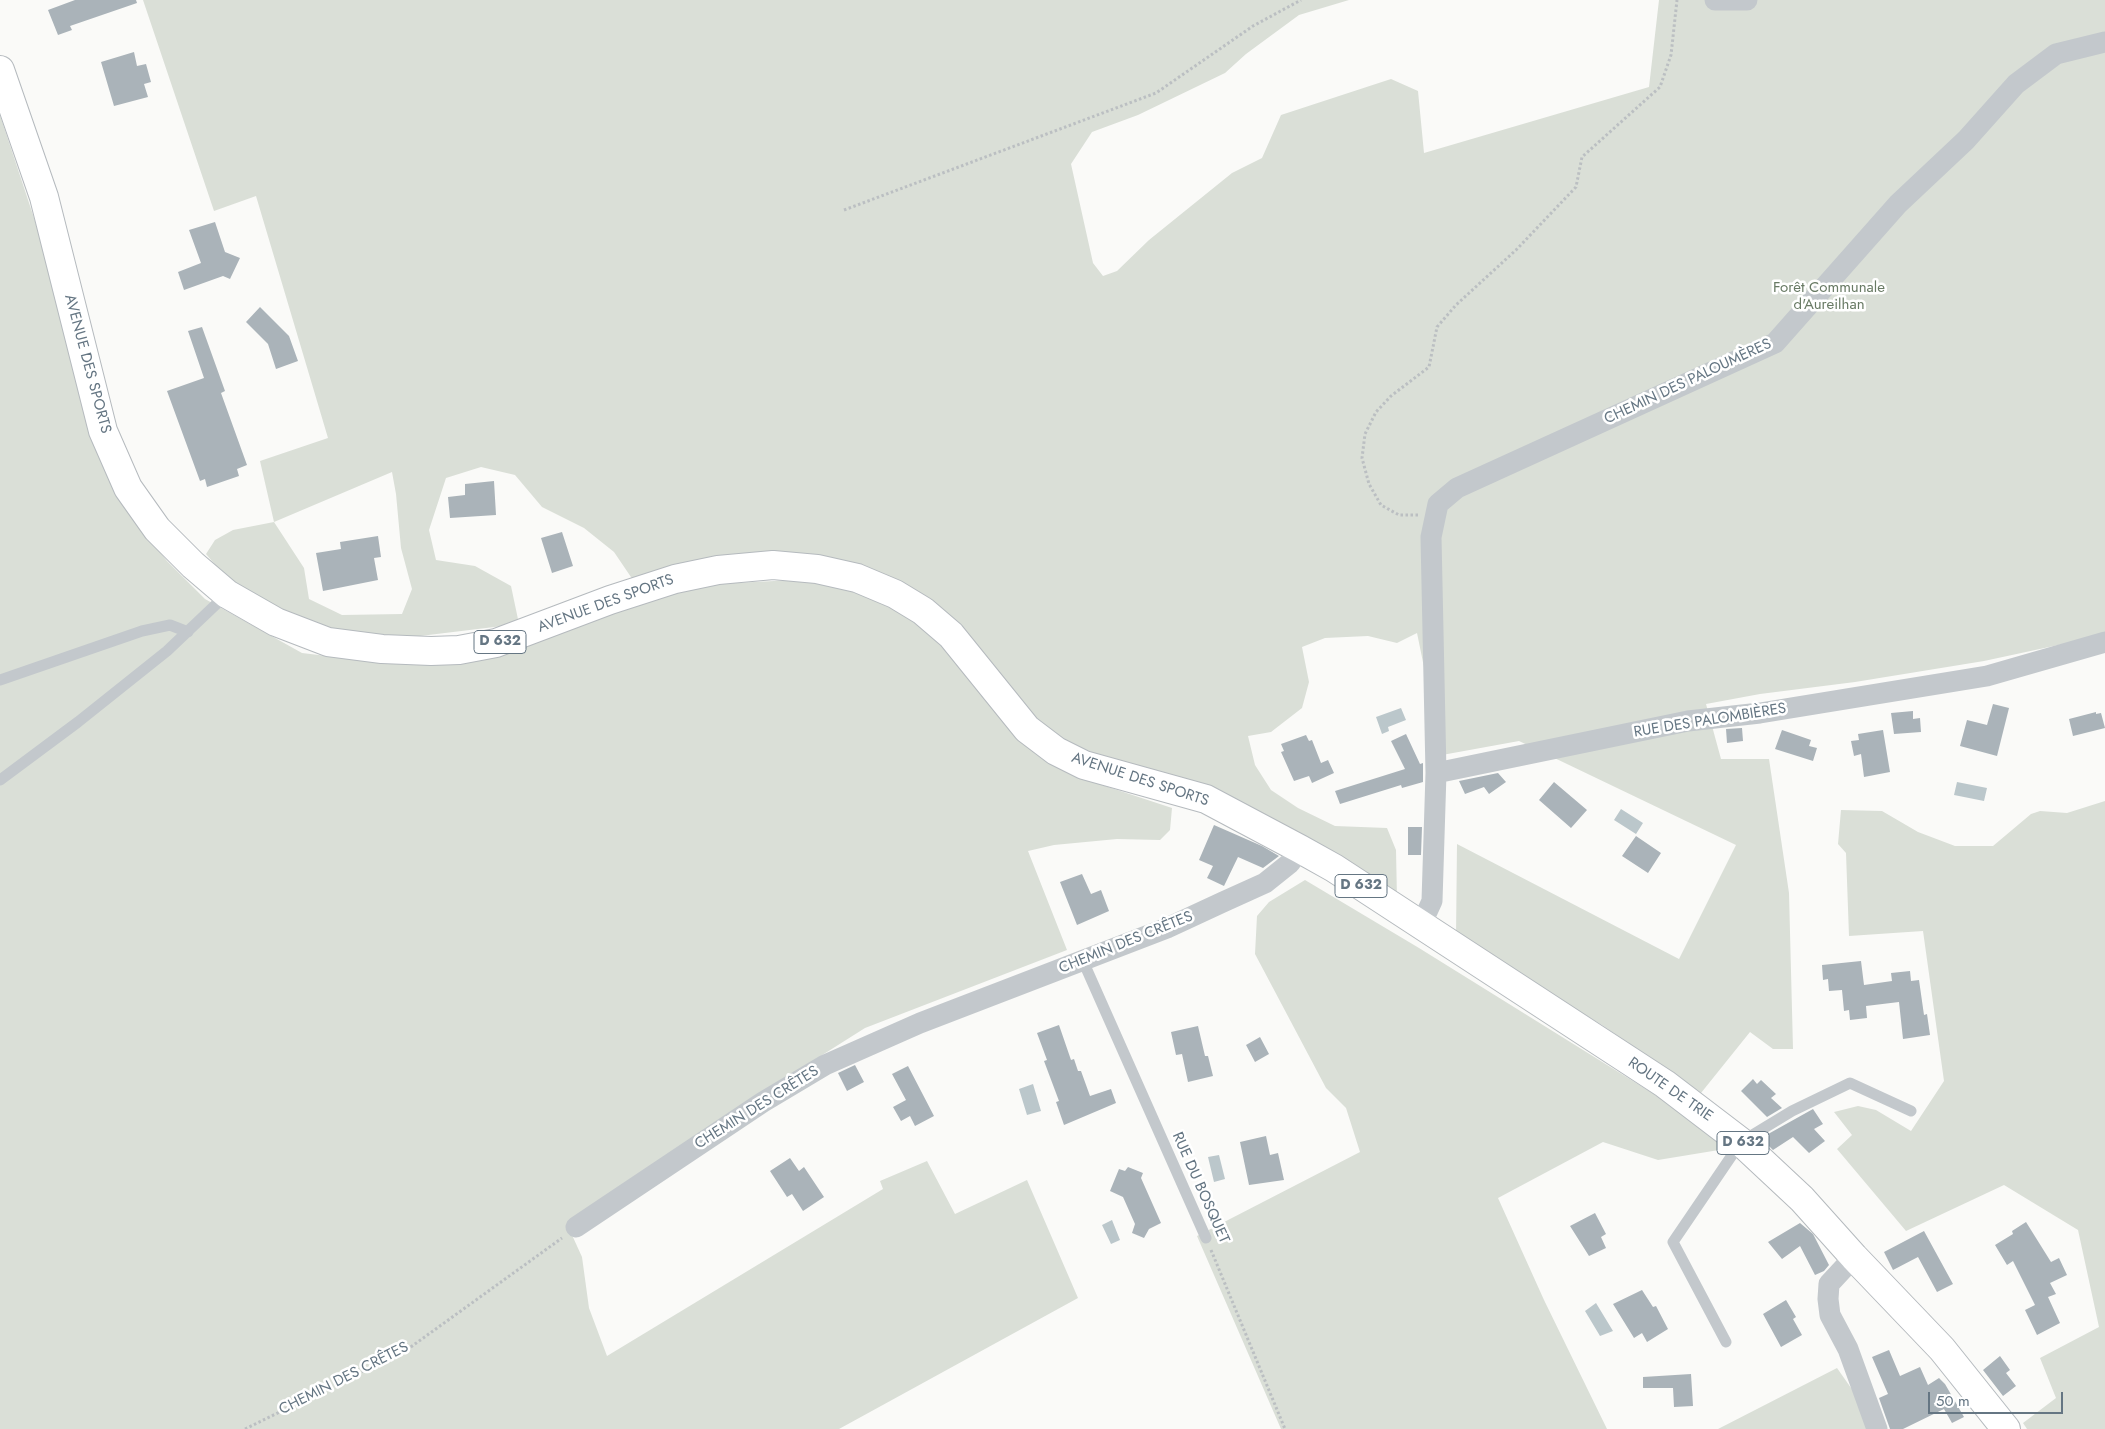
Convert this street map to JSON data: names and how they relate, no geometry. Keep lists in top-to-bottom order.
{
  "streets": {
    "main road": ["AVENUE DES SPORTS", "D 632", "ROUTE DE TRIE"],
    "street": ["CHEMIN DES PALOUMÈRES", "RUE DES PALOMBIÈRES", "CHEMIN DES CRÊTES"],
    "lane": ["RUE DU BOSQUET"]
  },
  "crossings": [
    ["AVENUE DES SPORTS", "D 632"],
    ["AVENUE DES SPORTS", "CHEMIN DES CRÊTES"],
    ["CHEMIN DES PALOUMÈRES", "RUE DES PALOMBIÈRES"],
    ["D 632", "CHEMIN DES CRÊTES"],
    ["D 632", "ROUTE DE TRIE"],
    ["CHEMIN DES CRÊTES", "RUE DU BOSQUET"]
  ],
  "parks": ["Forêt Communale d'Aureilhan"],
  "scale_bar": "50 m"
}
